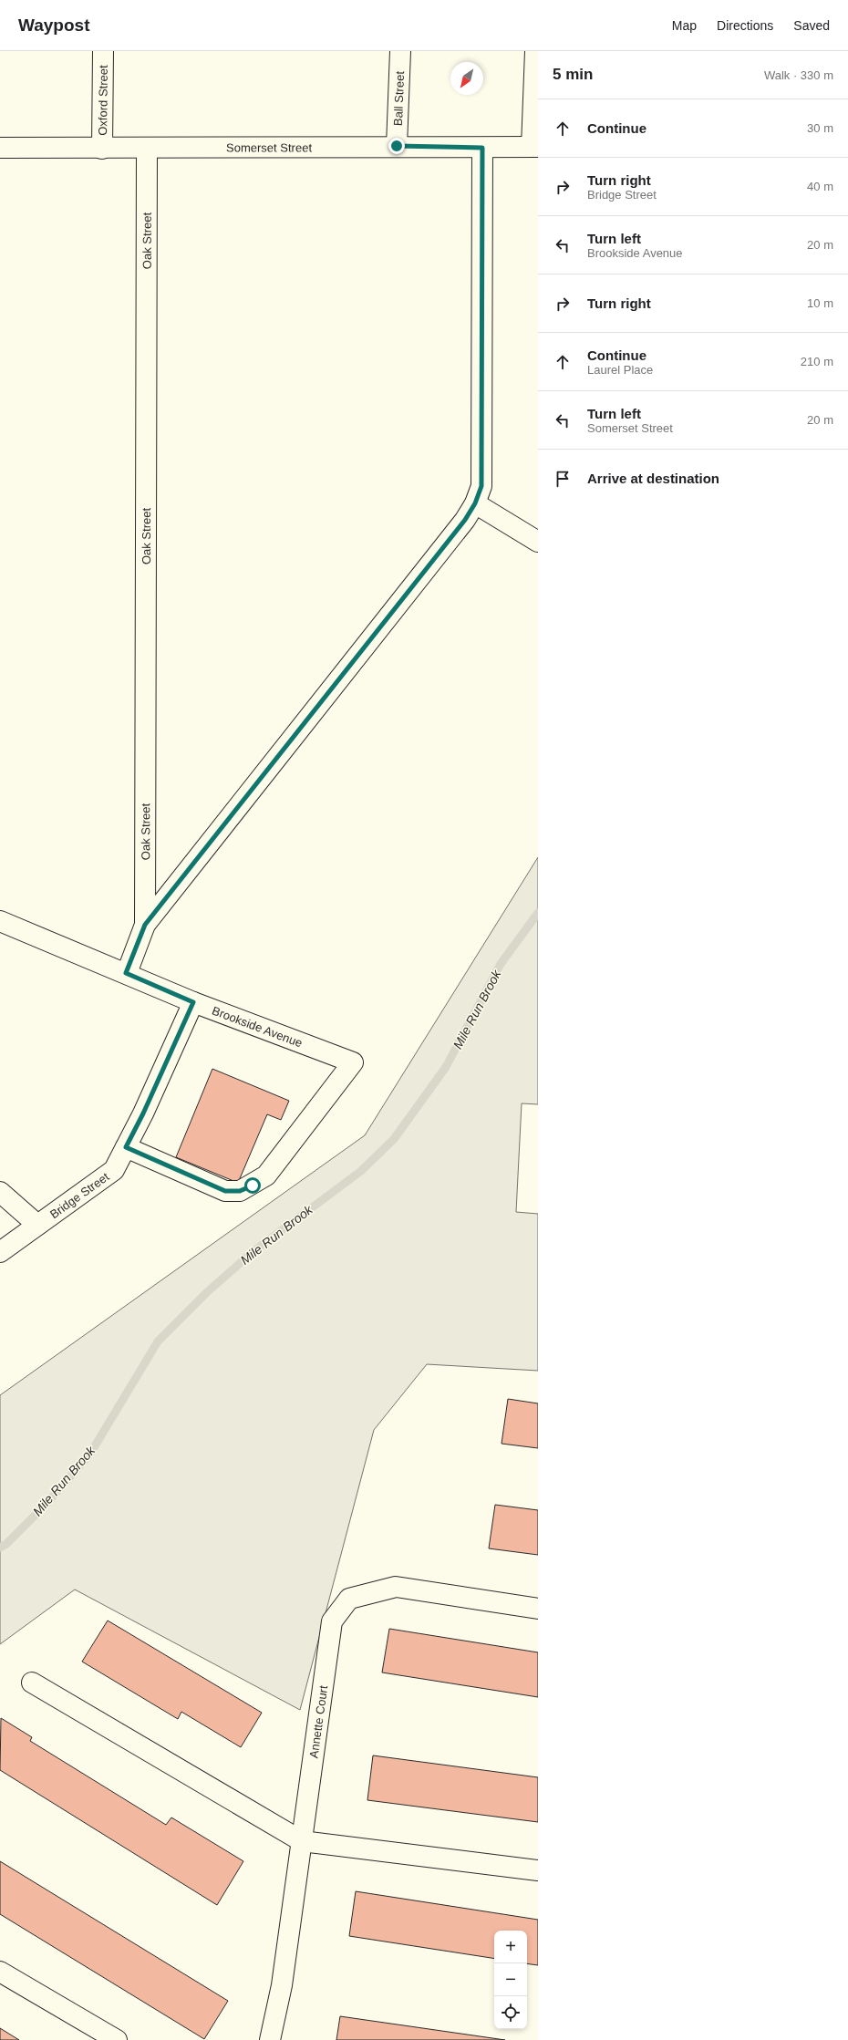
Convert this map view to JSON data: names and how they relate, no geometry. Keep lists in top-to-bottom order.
{
  "streets": {
    "street": [
      "Ball Street",
      "Oxford Street",
      "Somerset Street",
      "Oak Street",
      "Brookside Avenue",
      "Bridge Street",
      "Annette Court"
    ]
  },
  "crossings": [
    ["Ball Street", "Somerset Street"],
    ["Oxford Street", "Somerset Street"],
    ["Somerset Street", "Oak Street"],
    ["Brookside Avenue", "Bridge Street"]
  ],
  "water": ["Mile Run Brook"],
  "north": "bottom left",
  "page": {
    "header": "Waypost",
    "nav": ["Map", "Directions", "Saved"],
    "heading": ["5 min", "Walk · 330 m"],
    "list": [
      ["Continue", "30 m"],
      ["Turn right", "Bridge Street", "40 m"],
      ["Turn left", "Brookside Avenue", "20 m"],
      ["Turn right", "10 m"],
      ["Continue", "Laurel Place", "210 m"],
      ["Turn left", "Somerset Street", "20 m"],
      "Arrive at destination"
    ],
    "map_buttons": ["+", "−"]
  }
}
